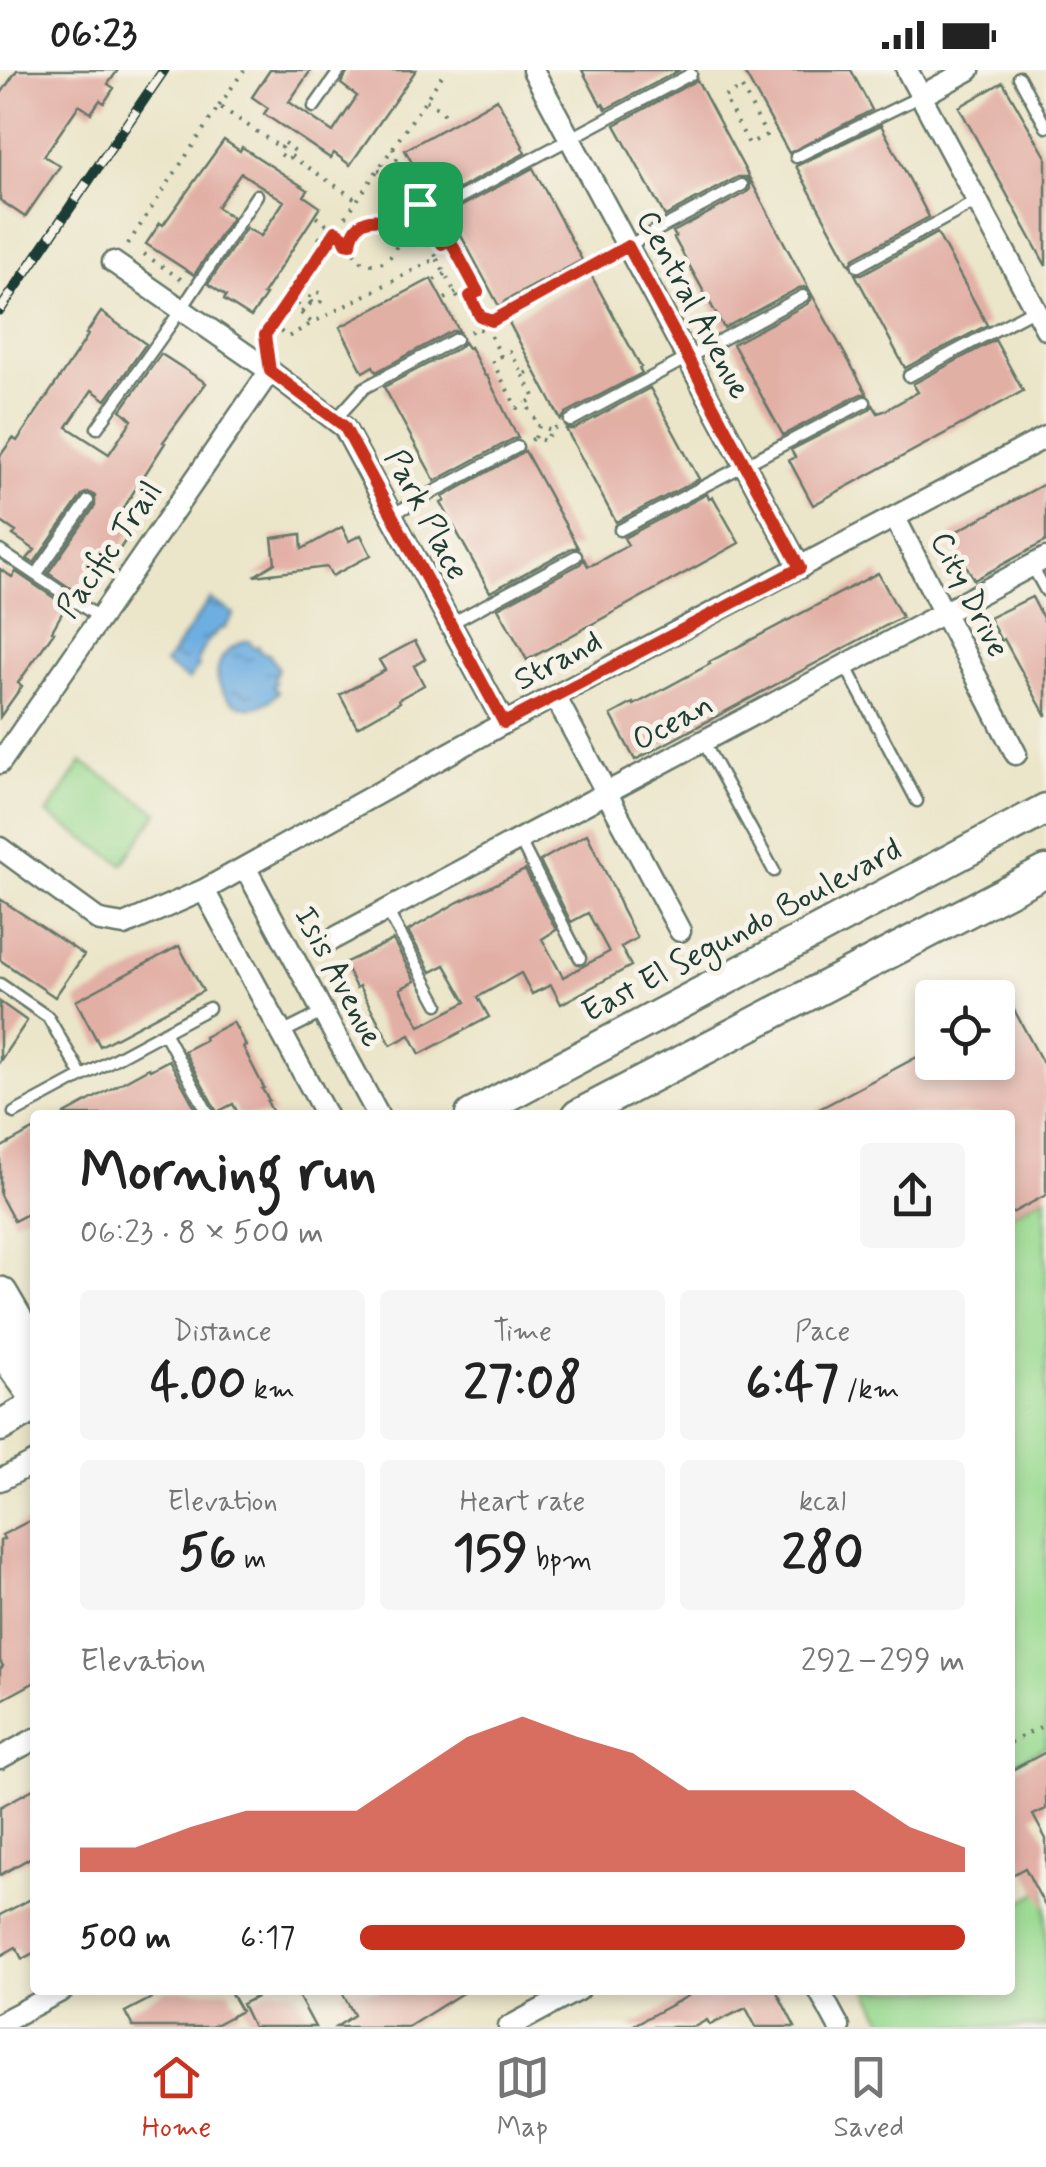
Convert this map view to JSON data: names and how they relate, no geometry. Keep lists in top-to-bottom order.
{
  "streets": {
    "main road": ["East El Segundo Boulevard"],
    "street": [
      "Central Avenue",
      "Park Place",
      "Pacific Trail",
      "City Drive",
      "Strand",
      "Ocean",
      "Isis Avenue"
    ]
  },
  "crossings": [
    ["Central Avenue", "Strand"],
    ["Park Place", "Pacific Trail"],
    ["Park Place", "Strand"],
    ["City Drive", "Strand"],
    ["City Drive", "Ocean"],
    ["Strand", "Isis Avenue"]
  ],
  "page": {
    "status": "06:23",
    "heading": ["Morning run", "06:23 · 8 × 500 m"],
    "stats": [
      ["Distance", "4.00 km"],
      ["Time", "27:08"],
      ["Pace", "6:47 /km"],
      ["Elevation", "56 m"],
      ["Heart rate", "159 bpm"],
      ["kcal", "280"]
    ],
    "chart": ["Elevation", "292–299 m"],
    "list": [
      {
        "name": "500 m",
        "note": "6:17"
      }
    ],
    "tabs": ["Home", "Map", "Saved"]
  }
}
